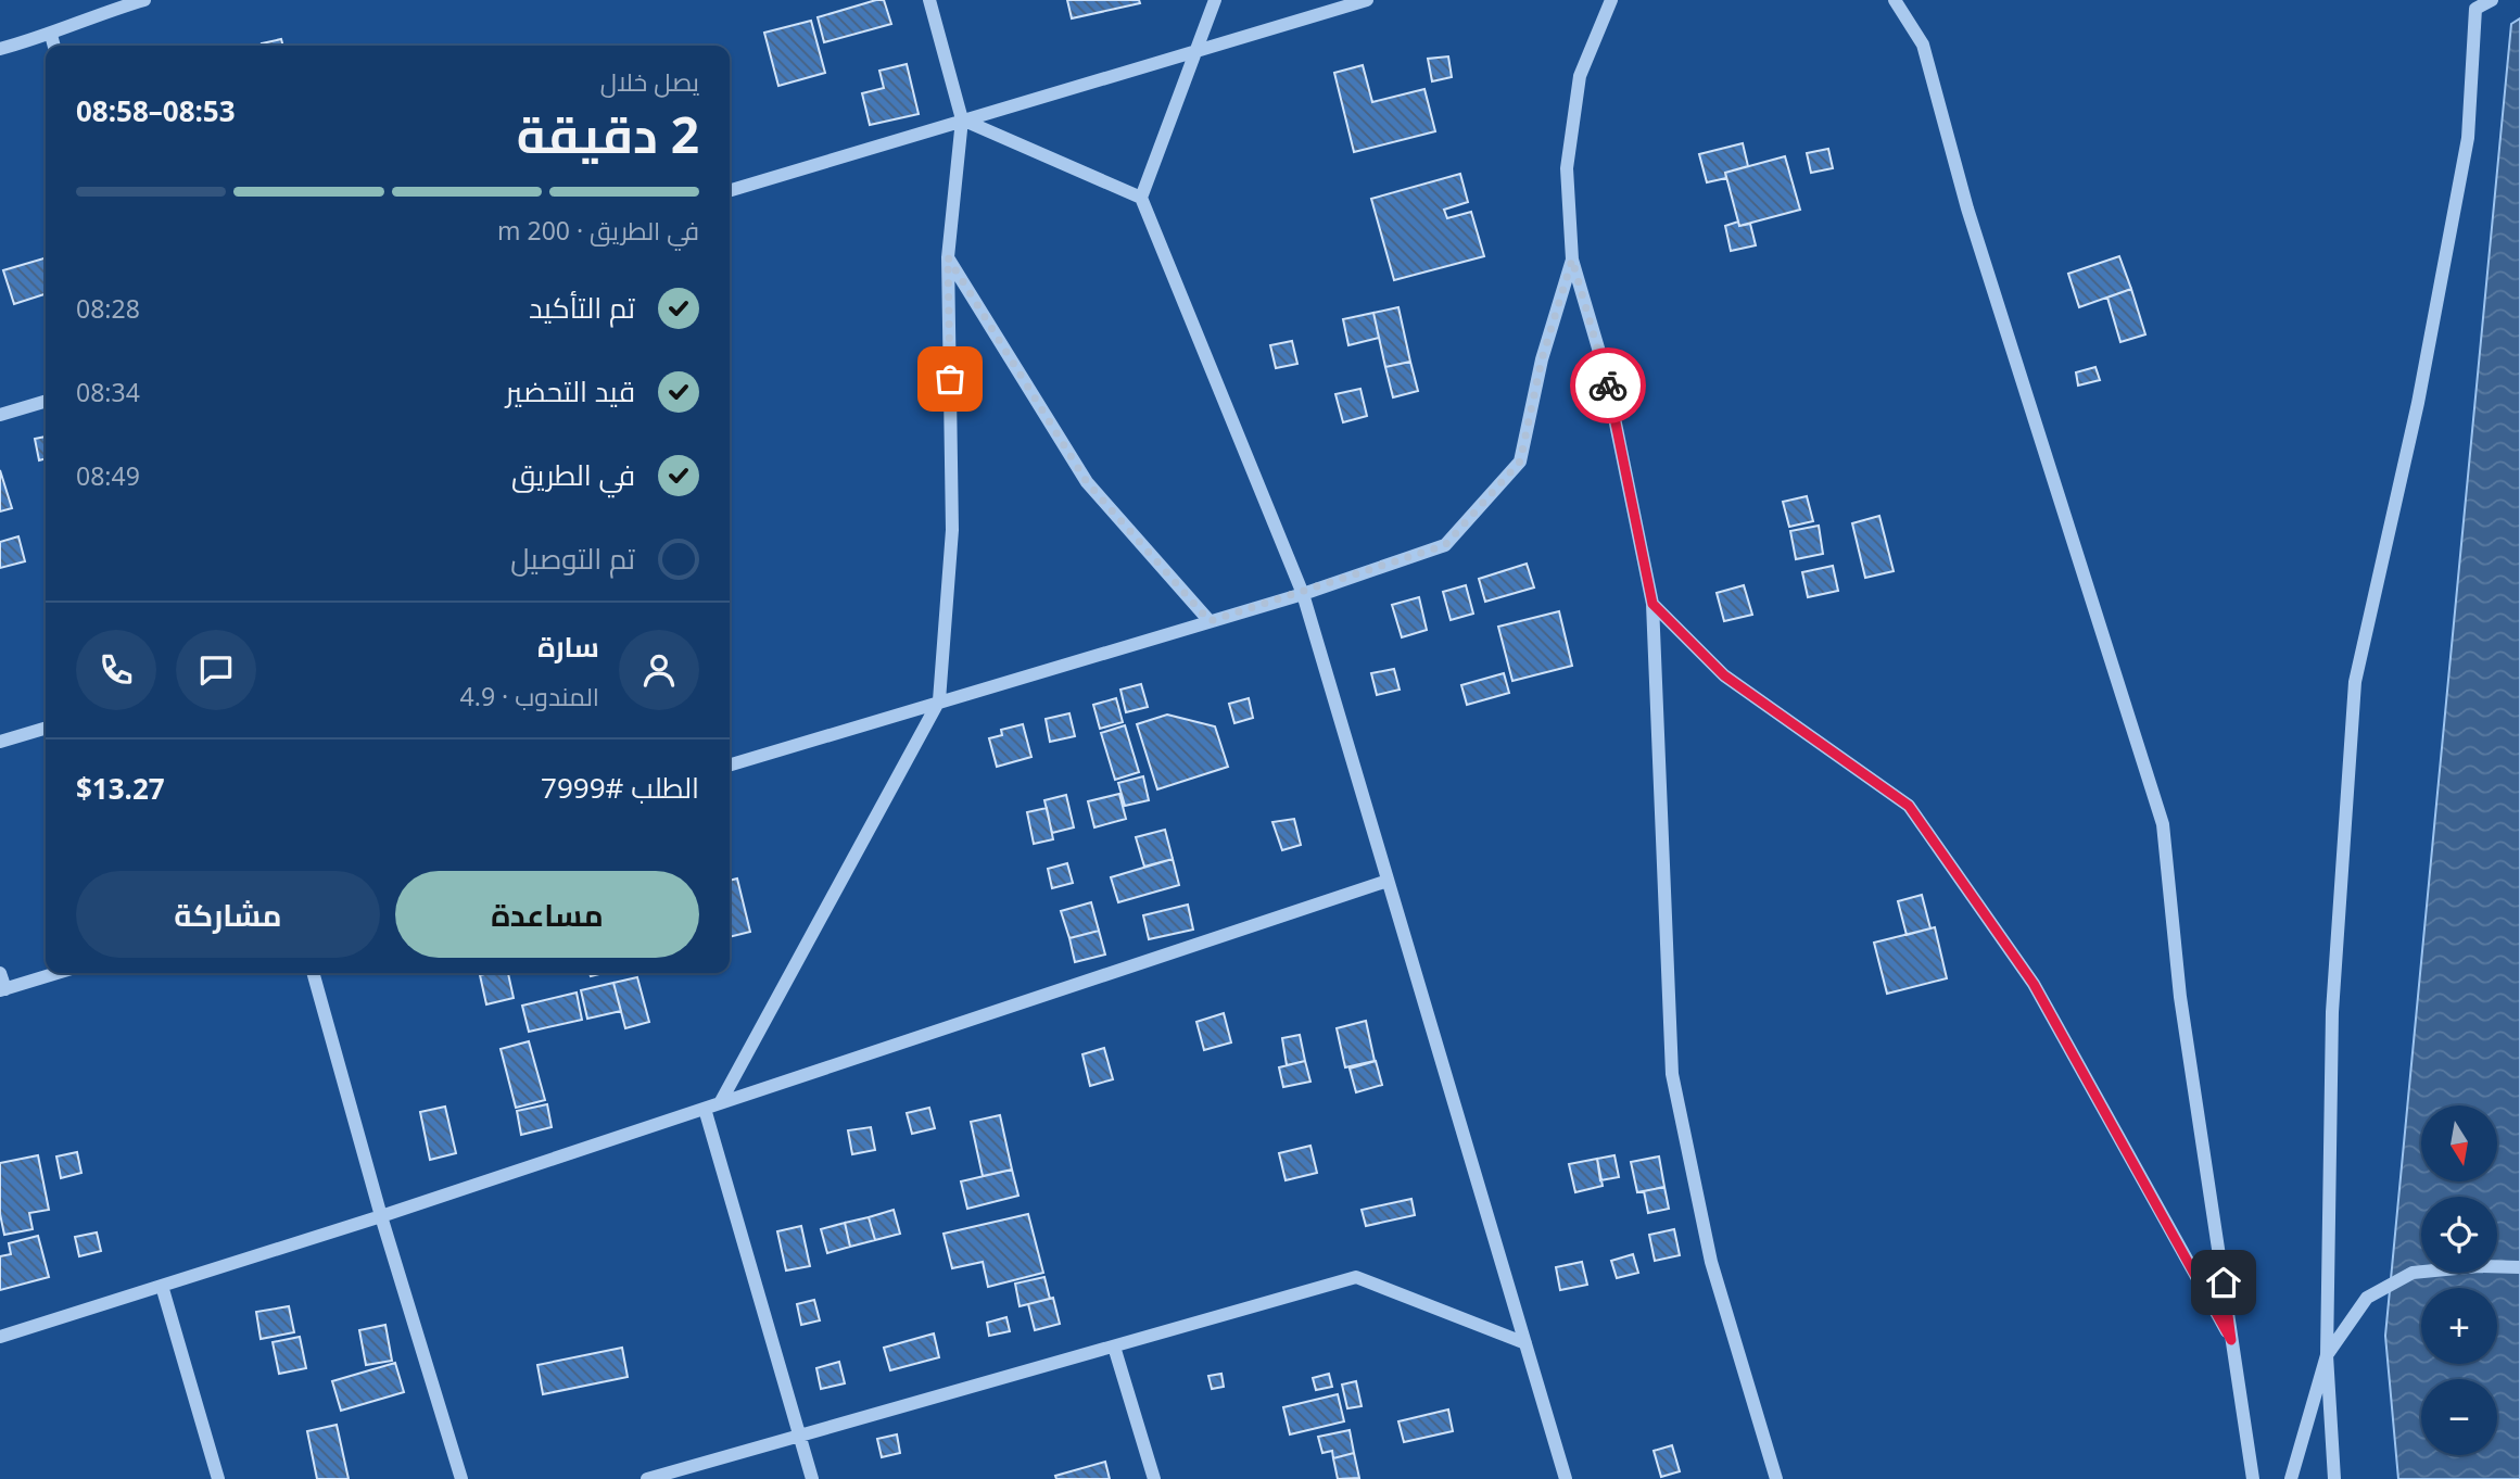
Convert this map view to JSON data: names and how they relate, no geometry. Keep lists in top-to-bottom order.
{
  "north": "bottom",
  "page": {
    "heading": ["2 دقيقة", "يصل خلال", "08:53–08:58"],
    "panel": [
      "سارة",
      "المندوب · 4.9",
      "الطلب #7999",
      "$13.27"
    ],
    "bar": "في الطريق · 200 m",
    "list": [
      ["تم التأكيد", "08:28"],
      ["قيد التحضير", "08:34"],
      ["في الطريق", "08:49"],
      "تم التوصيل"
    ],
    "buttons": ["مساعدة", "مشاركة"],
    "map_buttons": ["+", "−"]
  }
}
